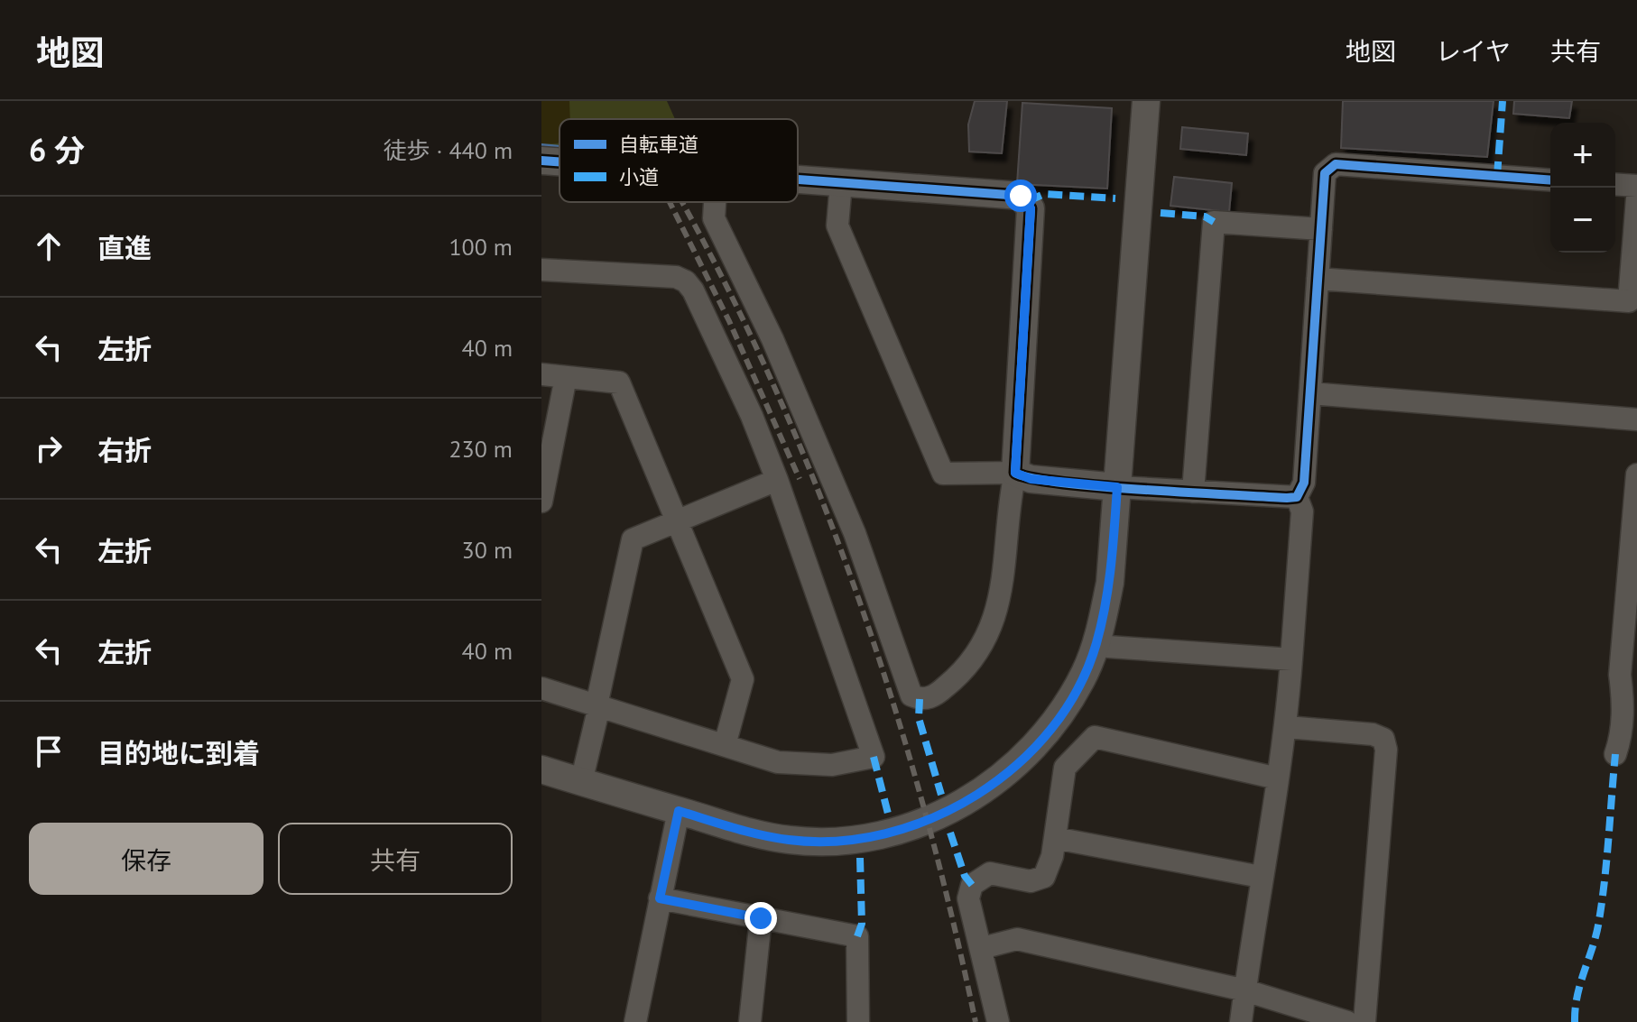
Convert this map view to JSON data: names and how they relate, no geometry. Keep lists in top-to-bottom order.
{
  "legend": ["自転車道", "小道"],
  "page": {
    "header": "地図",
    "nav": ["地図", "レイヤ", "共有"],
    "heading": ["6 分", "徒歩 · 440 m"],
    "map_buttons": ["+", "−"],
    "list": [
      ["直進", "100 m"],
      ["左折", "40 m"],
      ["右折", "230 m"],
      ["左折", "30 m"],
      ["左折", "40 m"],
      "目的地に到着"
    ],
    "buttons": ["保存", "共有"]
  }
}
